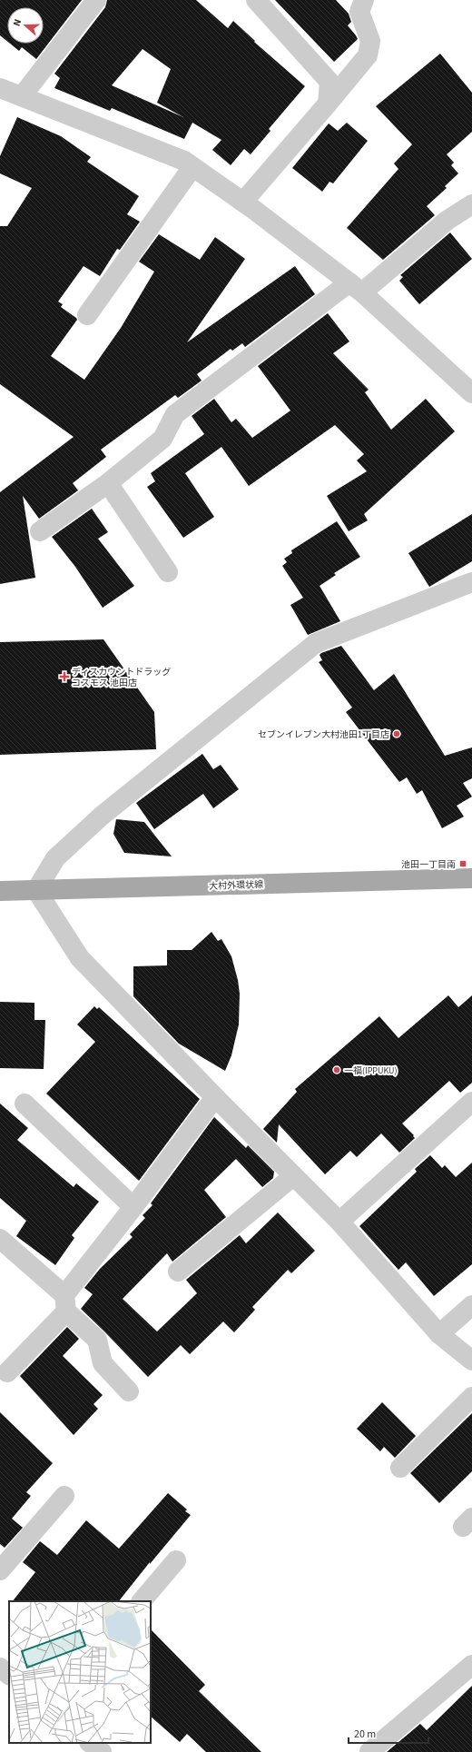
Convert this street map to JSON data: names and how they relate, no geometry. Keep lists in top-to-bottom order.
{
  "streets": {
    "main road": ["大村外環状線"]
  },
  "places": {
    "health": ["ディスカウントドラッグ コスモス 池田店"],
    "other": ["セブンイレブン大村池田1丁目店", "一福(IPPUKU)"],
    "transit": ["池田一丁目南"]
  },
  "scale_bar": "20 m",
  "north": "left"
}
